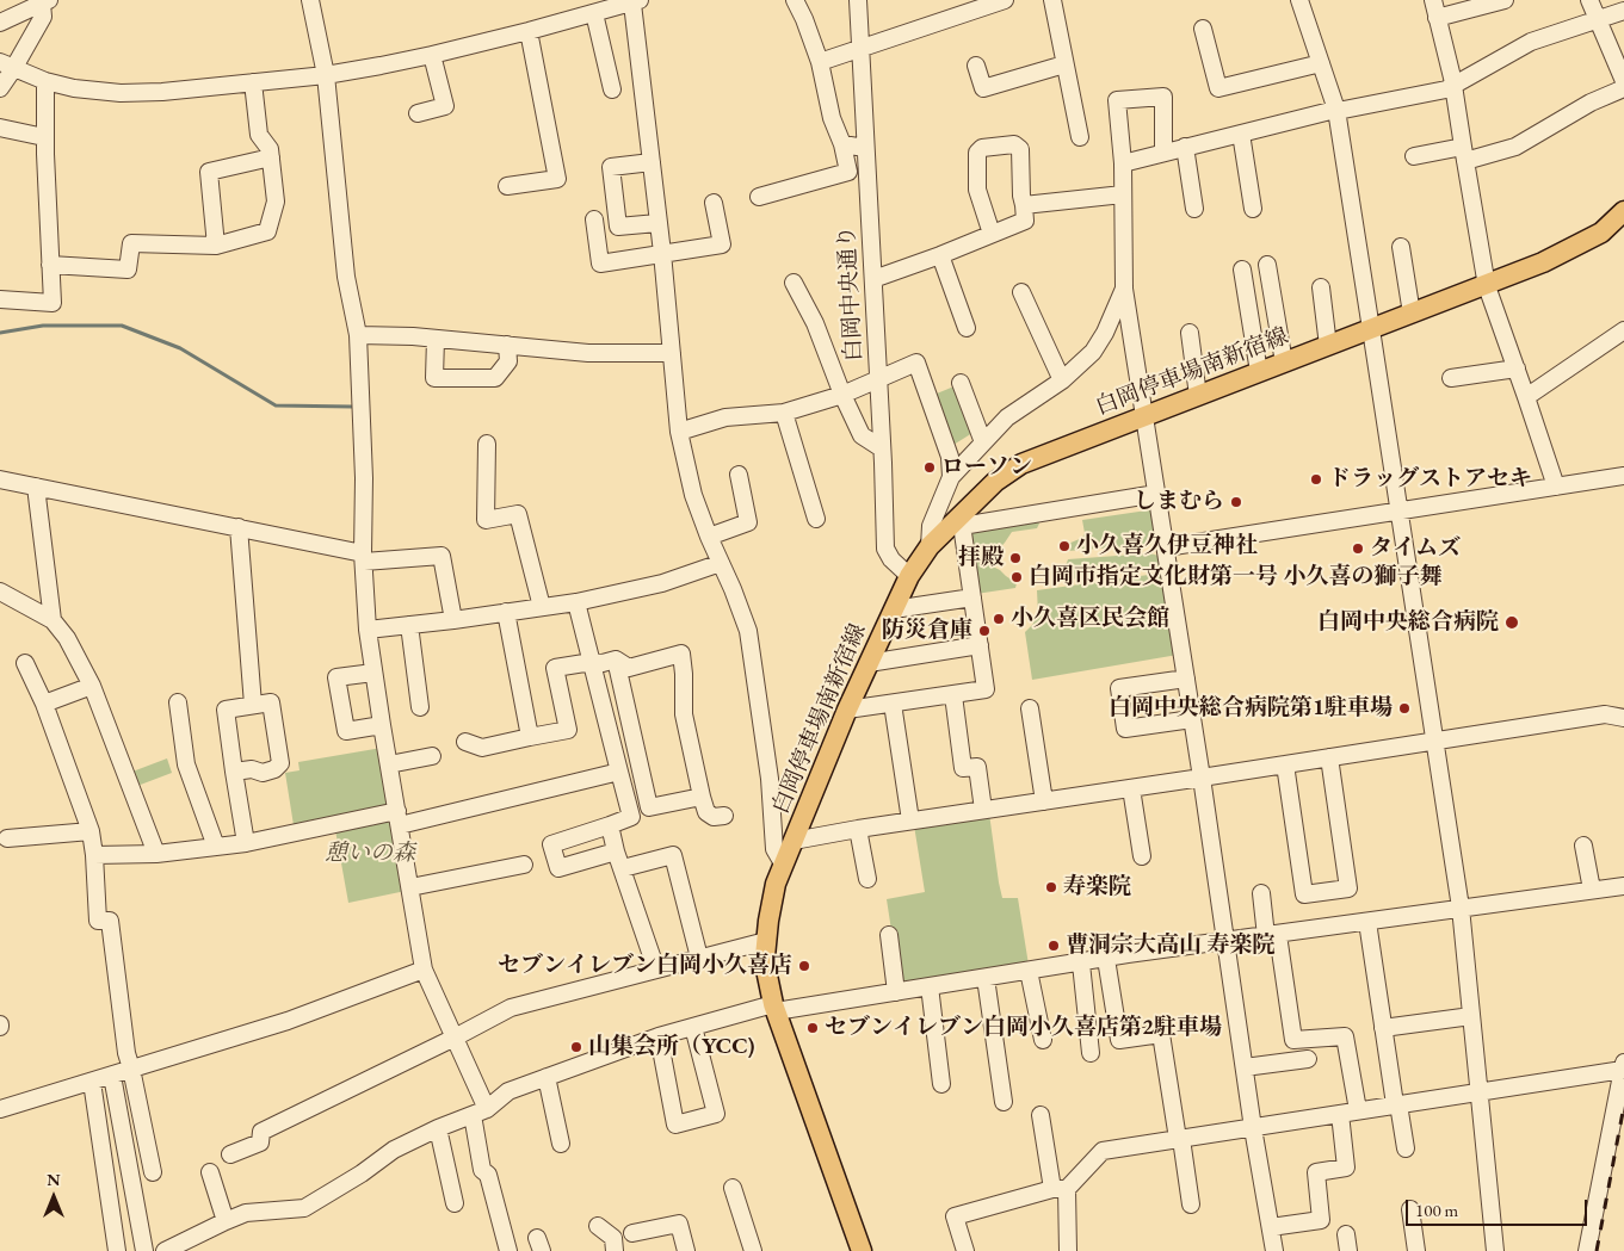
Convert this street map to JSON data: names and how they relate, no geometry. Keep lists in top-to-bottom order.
{
  "streets": {
    "main road": ["白岡停車場南新宿線"],
    "street": ["白岡中央通り"]
  },
  "crossings": [
    ["白岡中央通り", "白岡停車場南新宿線"]
  ],
  "parks": ["憩いの森"],
  "places": [
    "ローソン",
    "ドラッグストアセキ",
    "しまむら",
    "小久喜久伊豆神社",
    "タイムズ",
    "拝殿",
    "白岡市指定文化財第一号 小久喜の獅子舞",
    "小久喜区民会館",
    "白岡中央総合病院",
    "防災倉庫",
    "白岡中央総合病院第1駐車場",
    "寿楽院",
    "曹洞宗大高山 寿楽院",
    "セブンイレブン白岡小久喜店",
    "セブンイレブン白岡小久喜店第2駐車場",
    "山集会所（YCC)"
  ],
  "scale_bar": "100 m",
  "north": "top"
}
